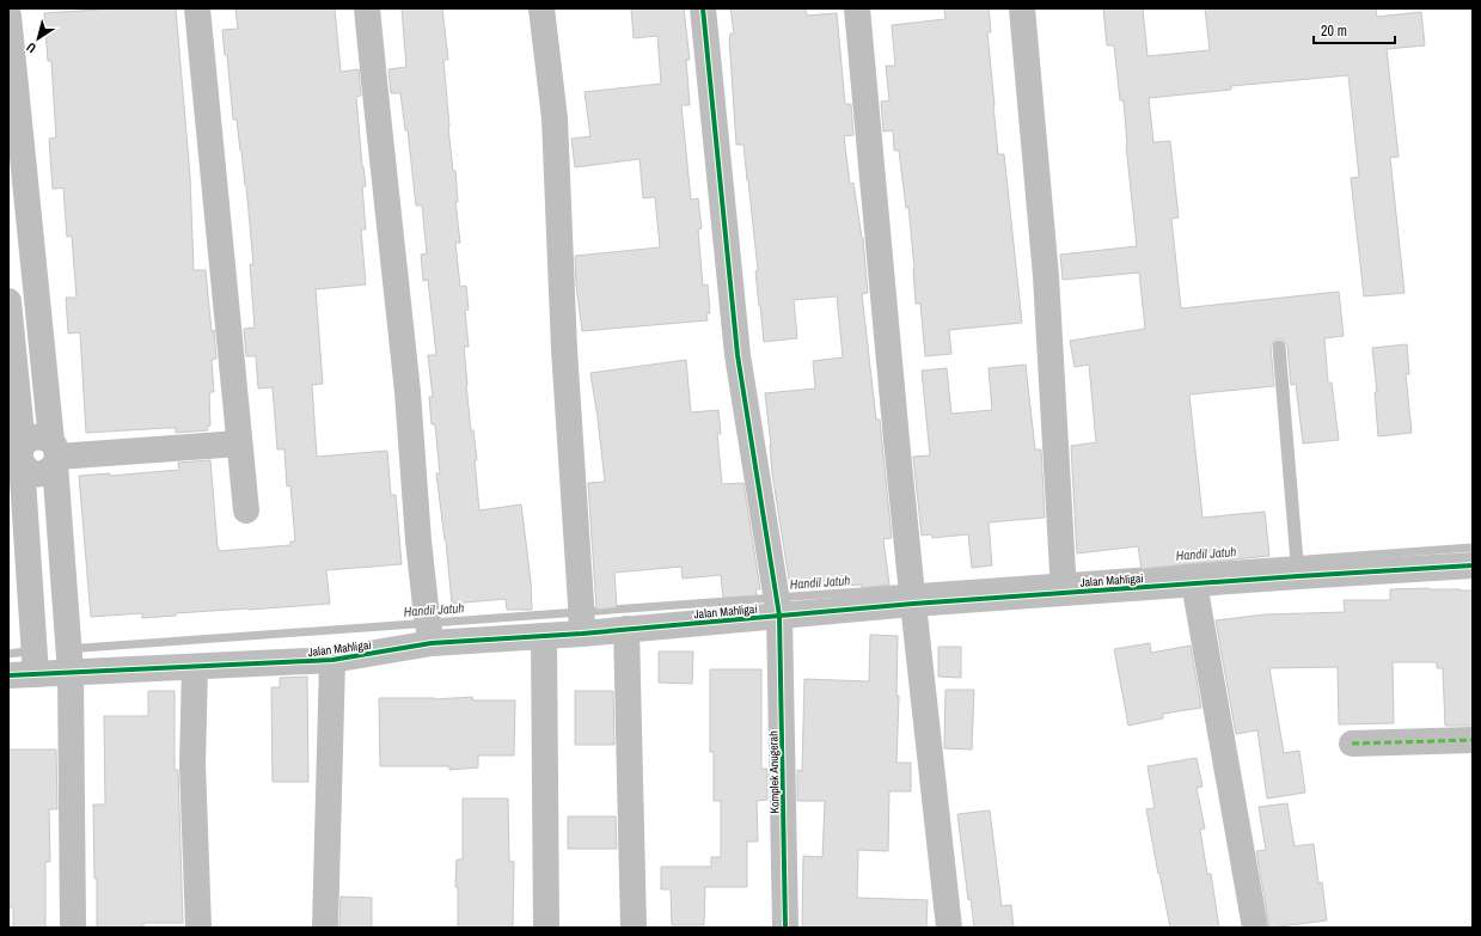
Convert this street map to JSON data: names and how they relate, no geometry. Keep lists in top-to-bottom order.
{
  "streets": {
    "street": ["Jalan Mahligai", "Komplek Anugerah"]
  },
  "crossings": [
    ["Jalan Mahligai", "Komplek Anugerah"]
  ],
  "water": ["Handil Jatuh"],
  "scale_bar": "20 m",
  "north": "bottom left"
}
